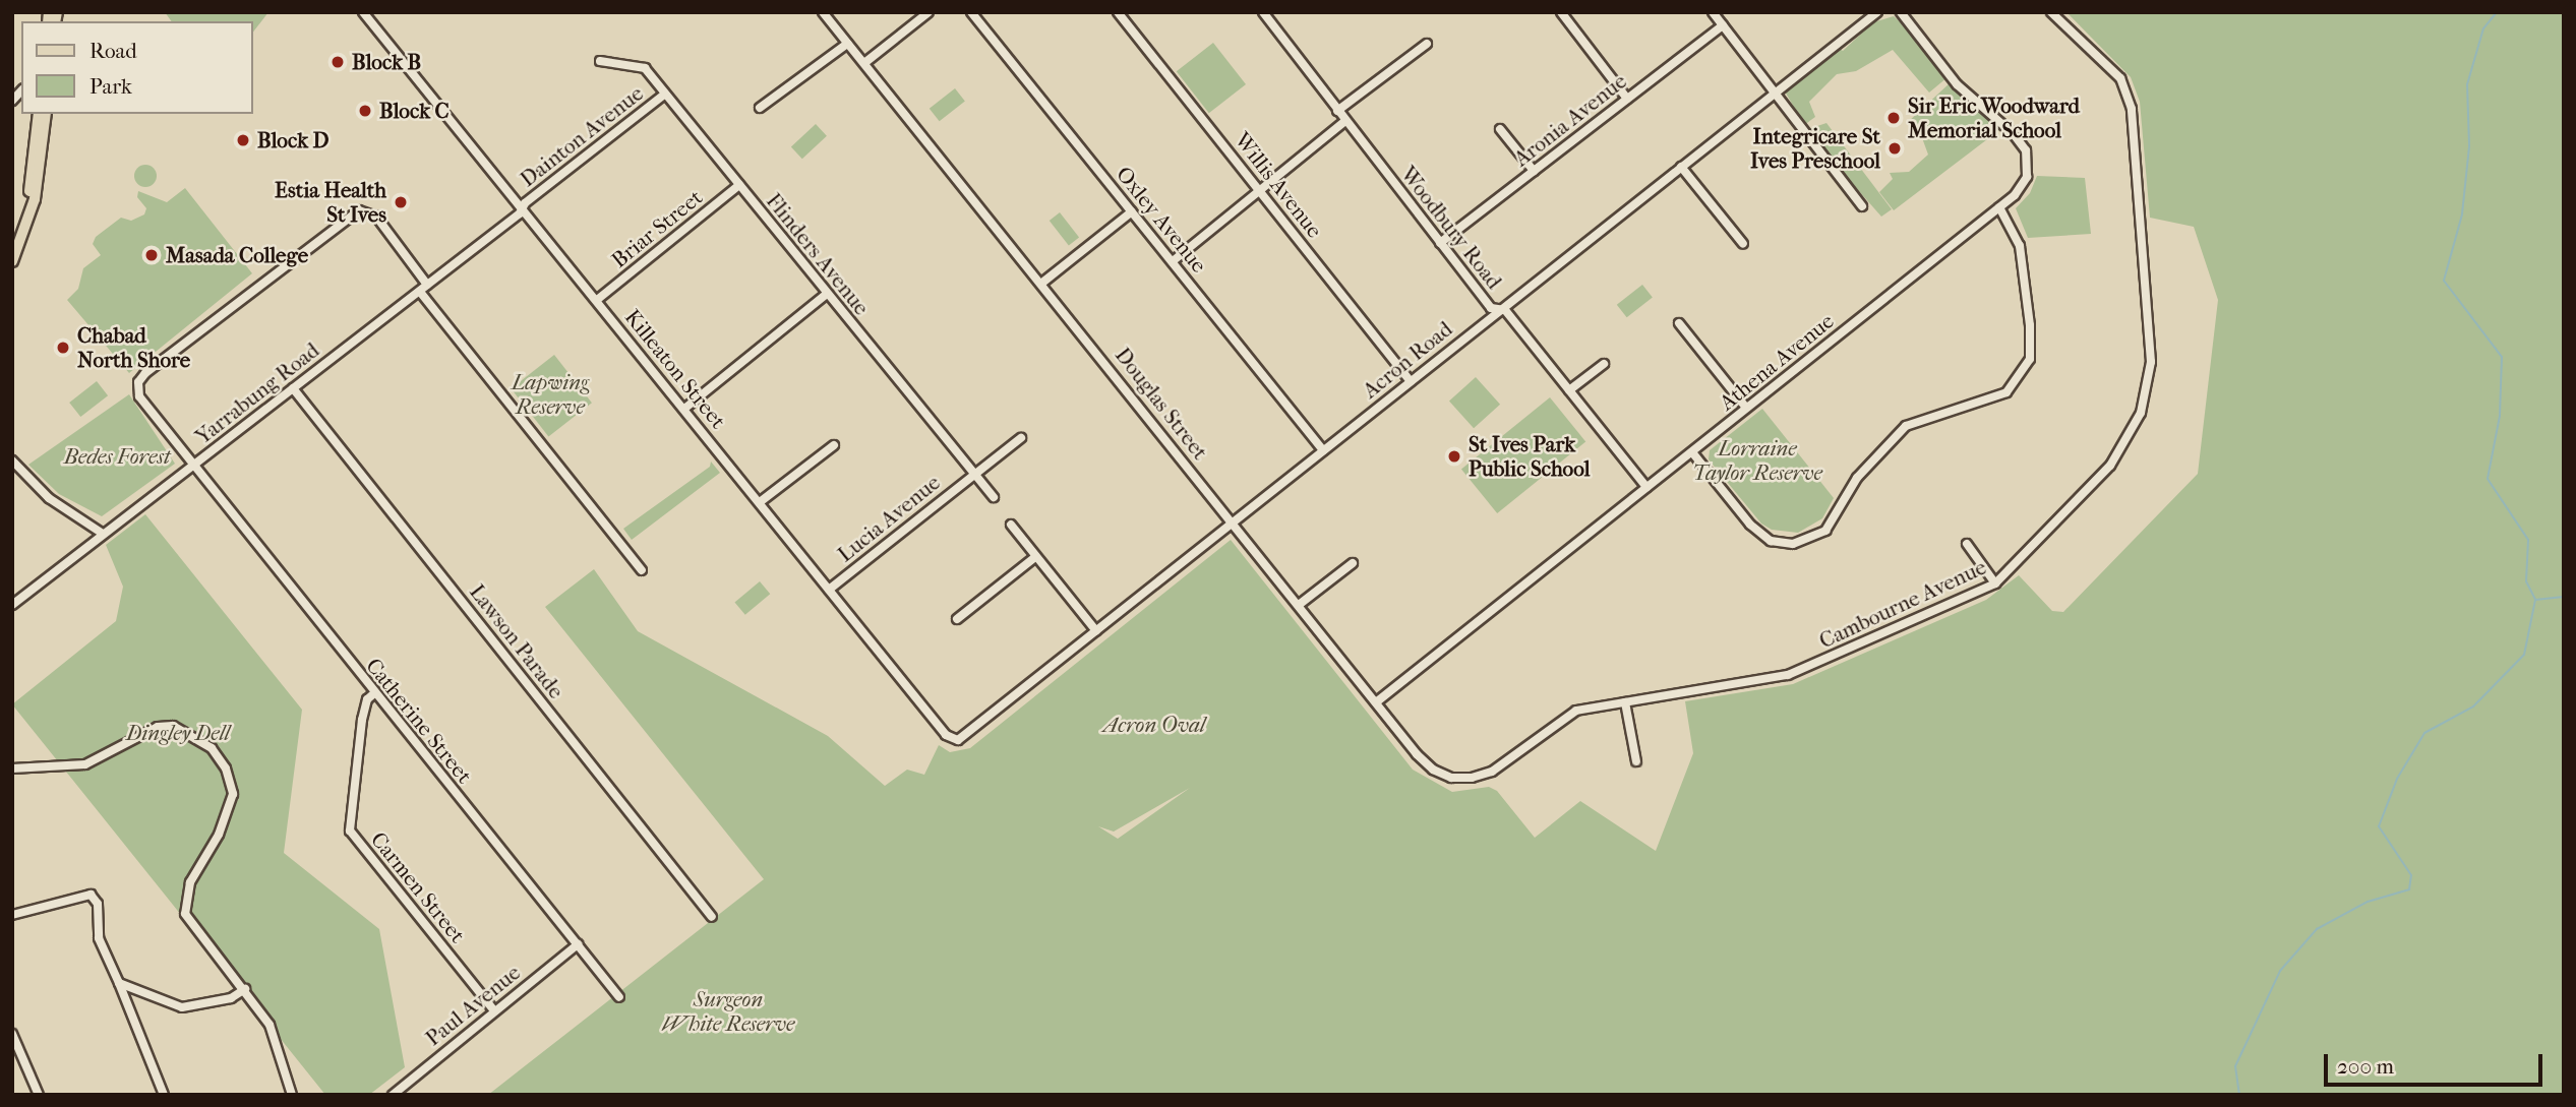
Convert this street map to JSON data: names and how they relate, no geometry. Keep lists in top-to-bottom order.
{
  "streets": {
    "street": [
      "Aronia Avenue",
      "Dainton Avenue",
      "Willis Avenue",
      "Oxley Avenue",
      "Woodbury Road",
      "Briar Street",
      "Flinders Avenue",
      "Acron Road",
      "Athena Avenue",
      "Killeaton Street",
      "Yarrabung Road",
      "Douglas Street",
      "Lucia Avenue",
      "Cambourne Avenue",
      "Lawson Parade",
      "Catherine Street",
      "Carmen Street",
      "Paul Avenue"
    ]
  },
  "crossings": [
    ["Aronia Avenue", "Woodbury Road"],
    ["Dainton Avenue", "Flinders Avenue"],
    ["Dainton Avenue", "Killeaton Street"],
    ["Dainton Avenue", "Yarrabung Road"],
    ["Willis Avenue", "Acron Road"],
    ["Oxley Avenue", "Acron Road"],
    ["Woodbury Road", "Acron Road"],
    ["Woodbury Road", "Athena Avenue"],
    ["Briar Street", "Flinders Avenue"],
    ["Briar Street", "Killeaton Street"],
    ["Flinders Avenue", "Lucia Avenue"],
    ["Acron Road", "Killeaton Street"],
    ["Acron Road", "Douglas Street"],
    ["Athena Avenue", "Douglas Street"],
    ["Killeaton Street", "Yarrabung Road"],
    ["Killeaton Street", "Lucia Avenue"],
    ["Yarrabung Road", "Lawson Parade"],
    ["Yarrabung Road", "Catherine Street"],
    ["Douglas Street", "Cambourne Avenue"],
    ["Catherine Street", "Carmen Street"],
    ["Catherine Street", "Paul Avenue"],
    ["Carmen Street", "Paul Avenue"]
  ],
  "parks": [
    "Lapwing Reserve",
    "Lorraine Taylor Reserve",
    "Bedes Forest",
    "Acron Oval",
    "Dingley Dell",
    "Surgeon White Reserve"
  ],
  "places": [
    "Block B",
    "Block C",
    "Sir Eric Woodward Memorial School",
    "Block D",
    "Integricare St Ives Preschool",
    "Estia Health St Ives",
    "Masada College",
    "Chabad North Shore",
    "St Ives Park Public School"
  ],
  "legend": ["Road", "Park"],
  "scale_bar": "200 m"
}
